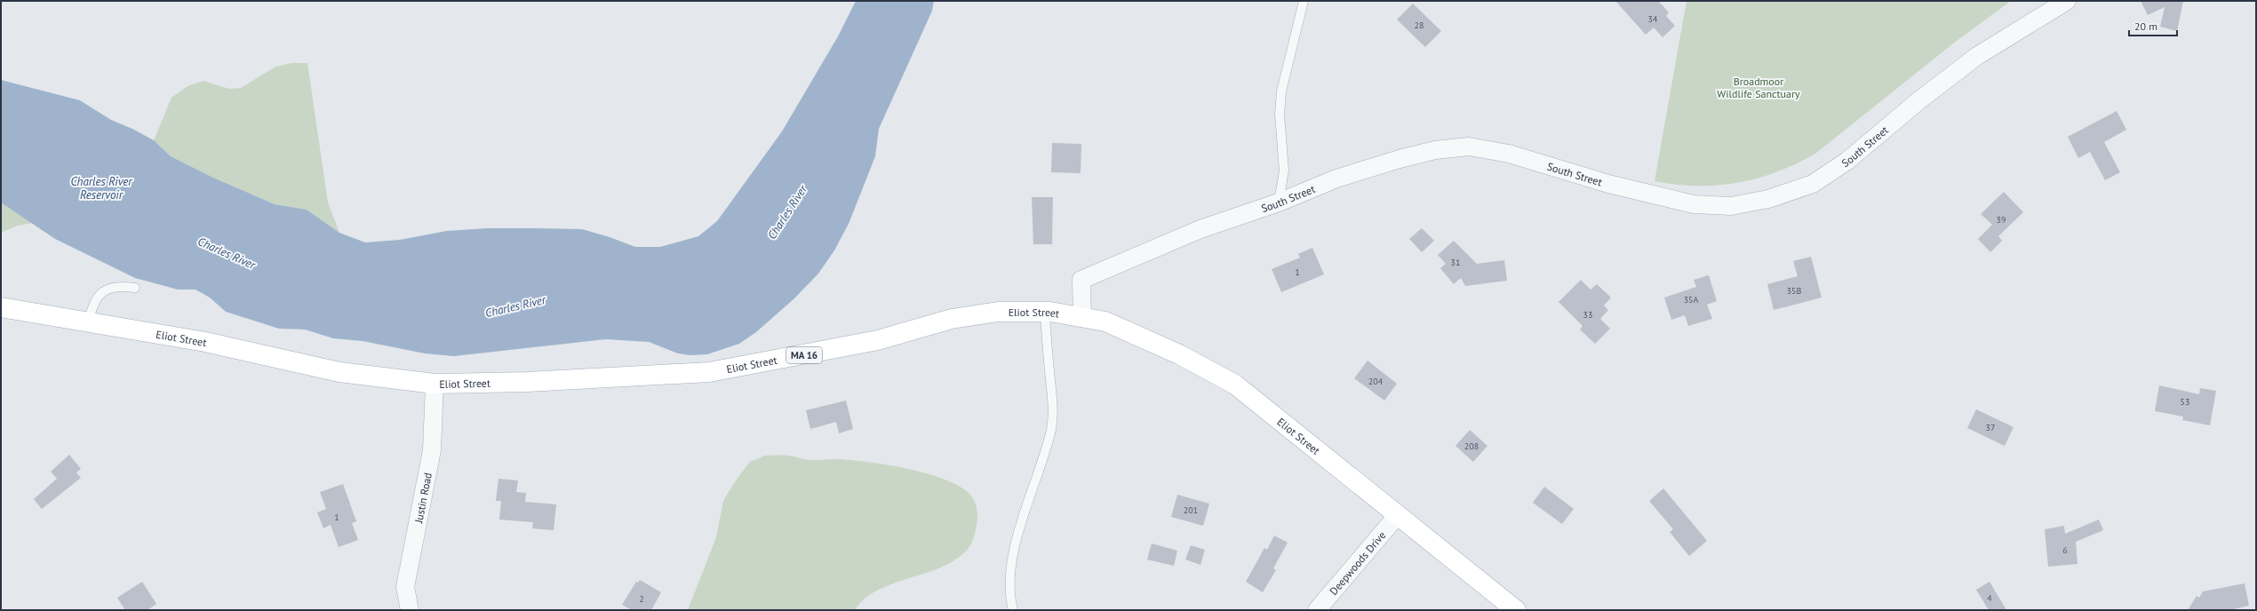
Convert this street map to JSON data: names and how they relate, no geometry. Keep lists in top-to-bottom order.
{
  "streets": {
    "main road": ["Eliot Street", "MA 16"],
    "street": ["South Street", "Justin Road", "Deepwoods Drive"]
  },
  "crossings": [
    ["South Street", "Eliot Street"],
    ["Eliot Street", "Justin Road"],
    ["Eliot Street", "Deepwoods Drive"]
  ],
  "water": ["Charles River Reservoir", "Charles River"],
  "parks": ["Broadmoor Wildlife Sanctuary"],
  "house_numbers": [
    "34",
    "28",
    "39",
    "31",
    "1",
    "35B",
    "35A",
    "33",
    "204",
    "53",
    "37",
    "208",
    "201",
    "1",
    "6",
    "4",
    "2"
  ],
  "scale_bar": "20 m"
}
